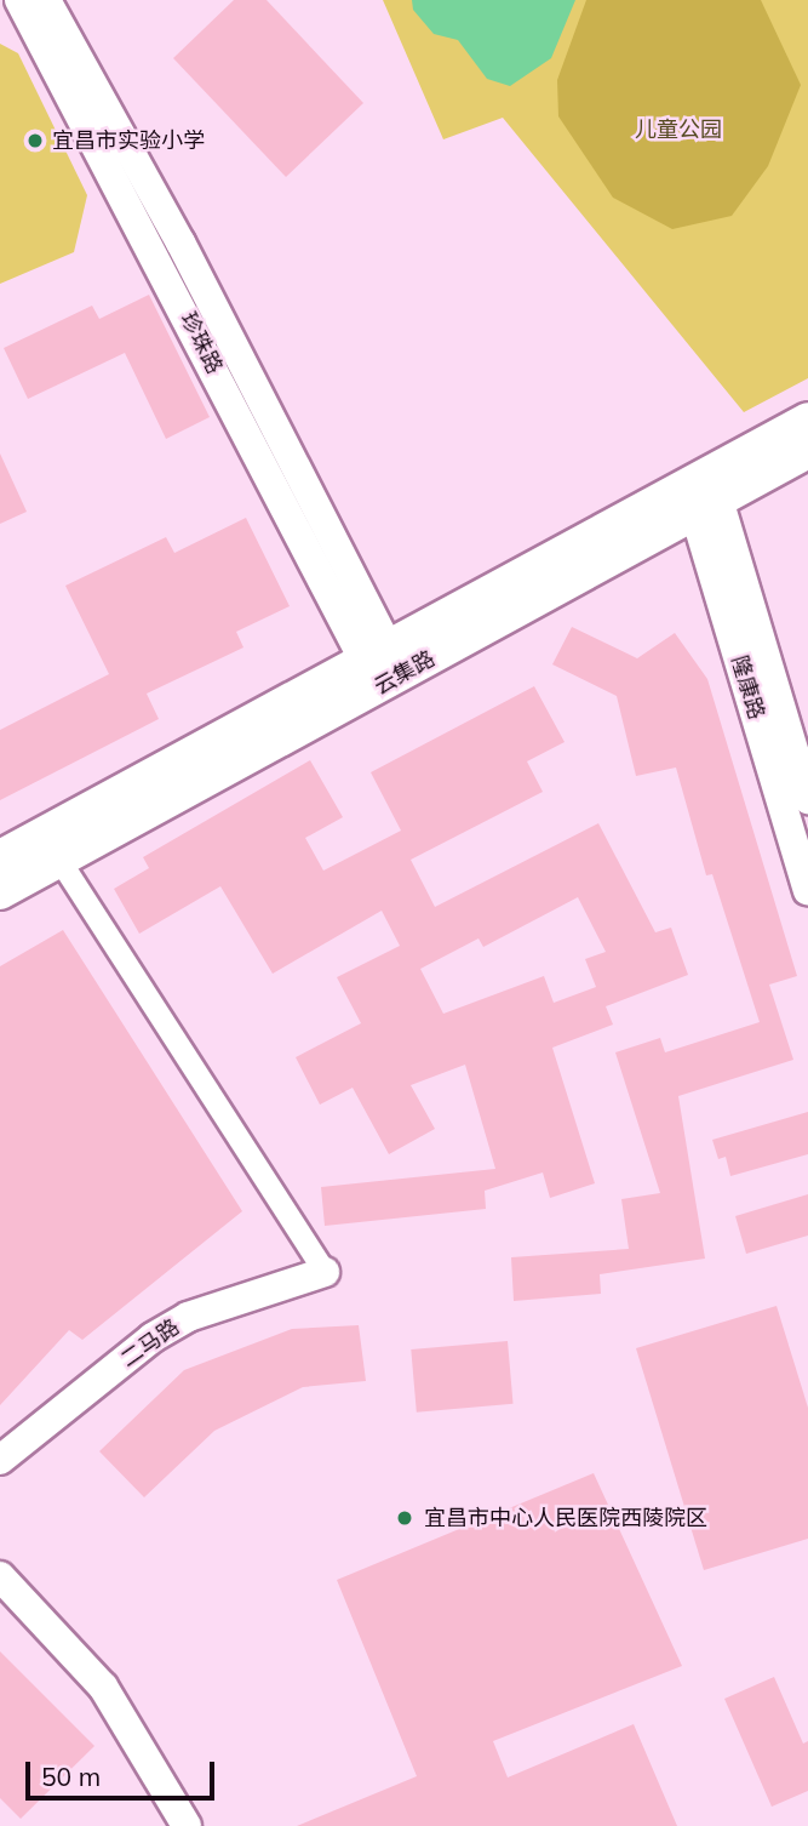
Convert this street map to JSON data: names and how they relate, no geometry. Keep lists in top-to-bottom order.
{
  "streets": {
    "main road": [
      "珍珠路",
      "云集路",
      "隆康路",
      "二马路"
    ]
  },
  "crossings": [
    ["珍珠路", "云集路"],
    ["云集路", "隆康路"]
  ],
  "parks": ["儿童公园"],
  "places": ["宜昌市实验小学", "宜昌市中心人民医院西陵院区"],
  "scale_bar": "50 m"
}
